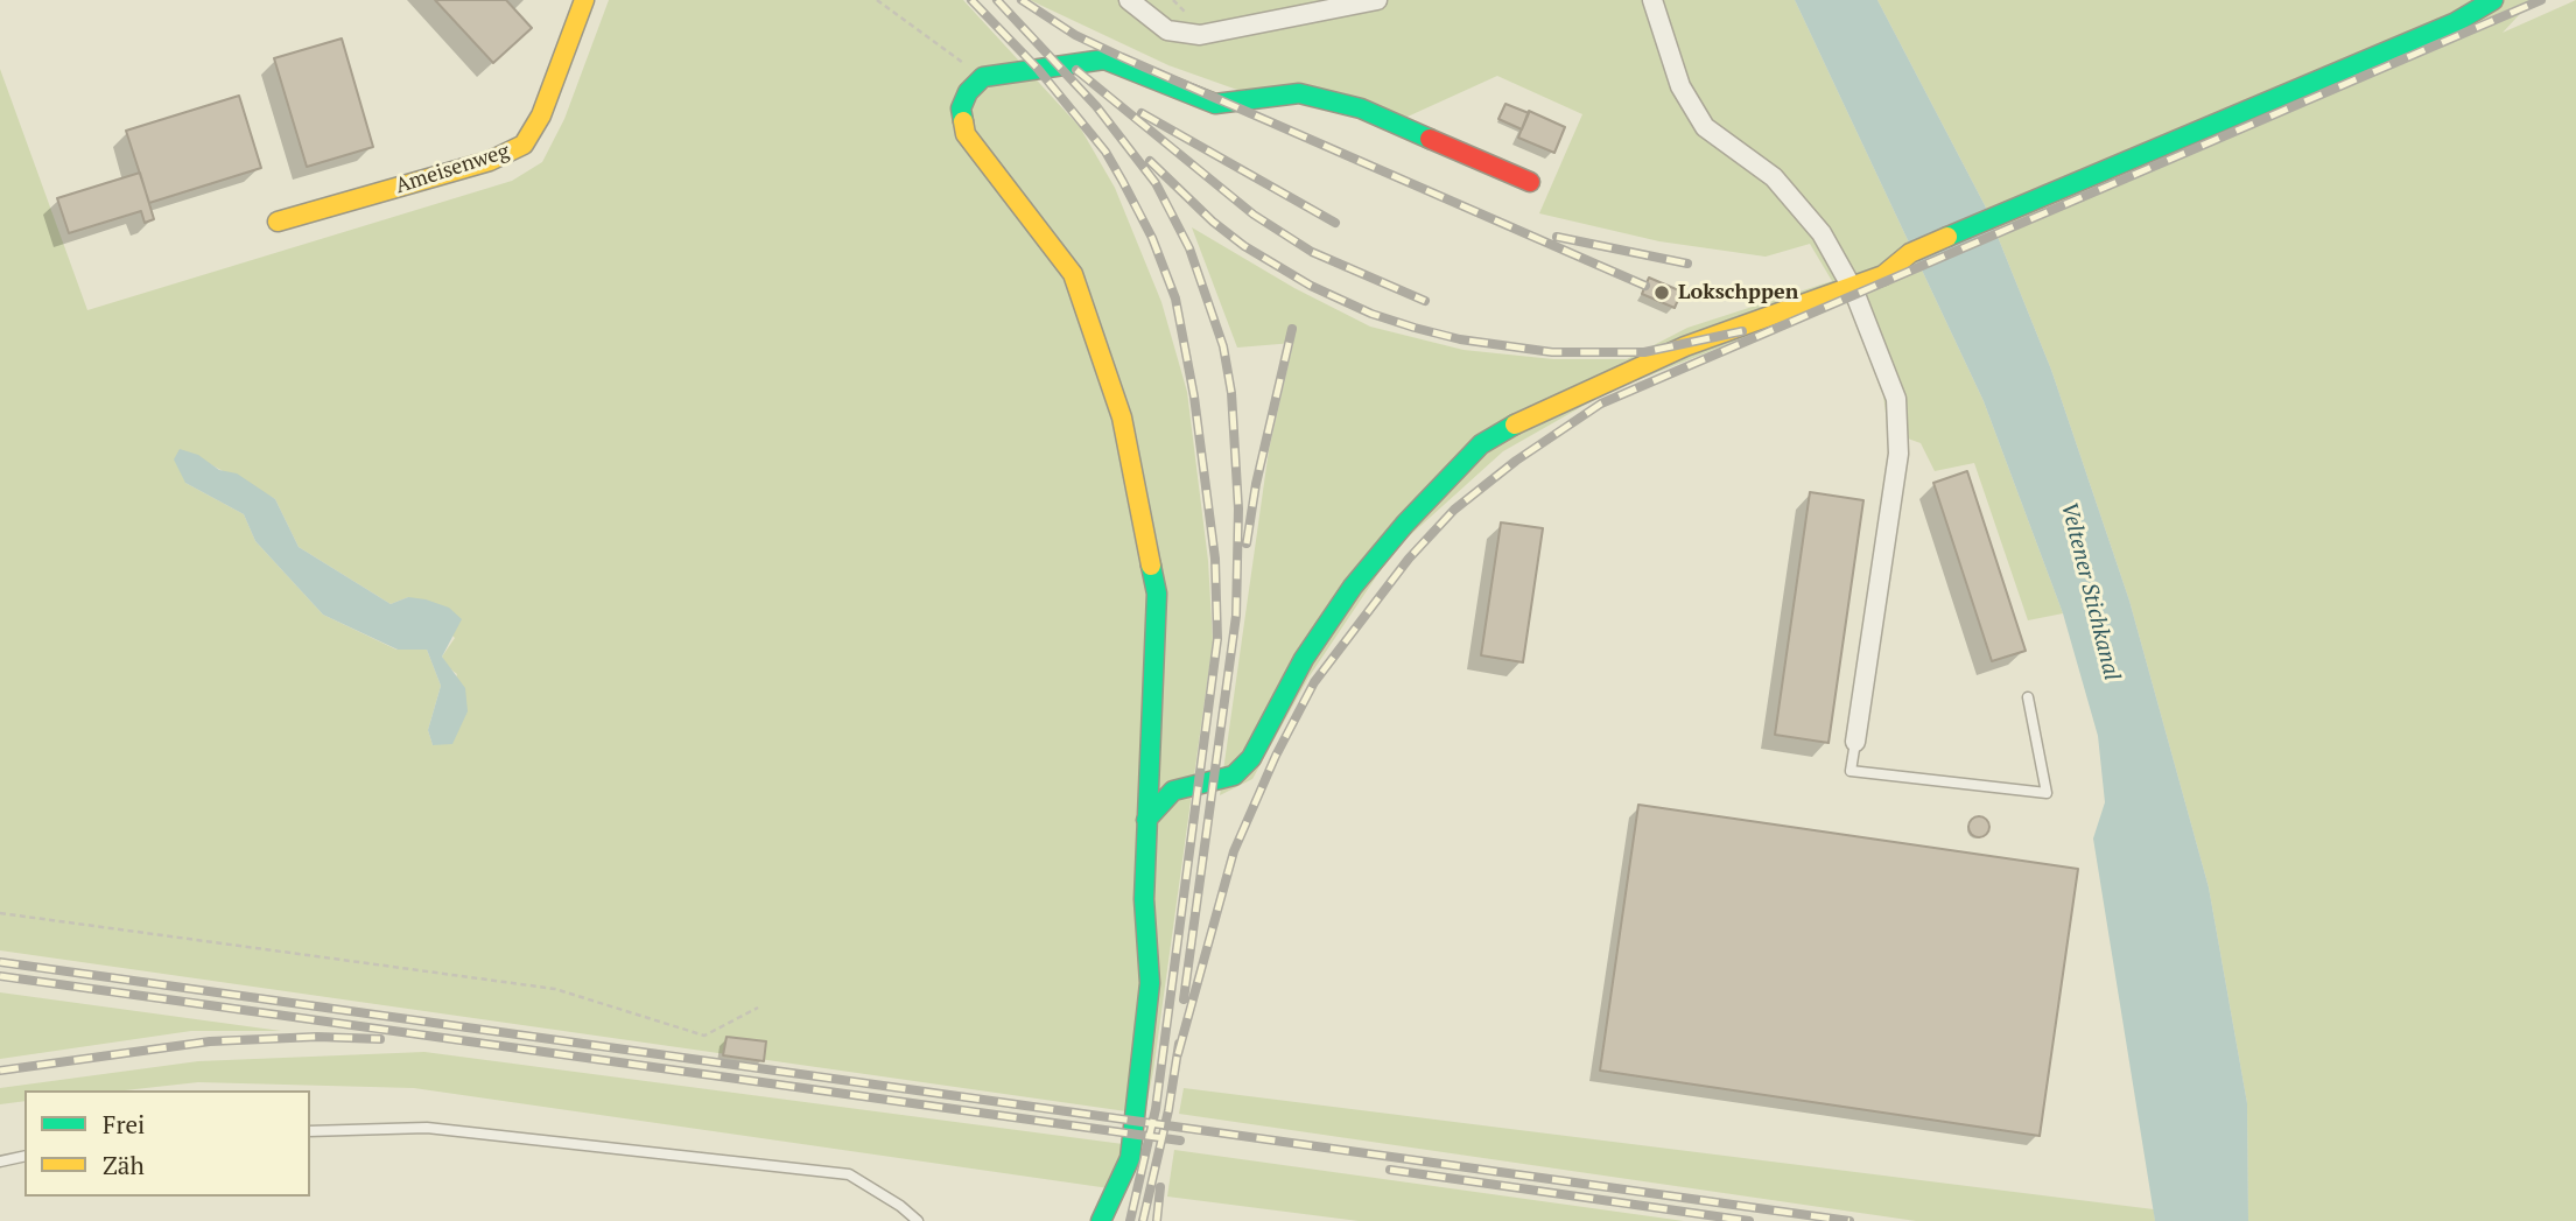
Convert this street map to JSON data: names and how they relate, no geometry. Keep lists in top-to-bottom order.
{
  "streets": {
    "street": ["Ameisenweg"]
  },
  "water": ["Veltener Stichkanal"],
  "places": ["Lokschppen"],
  "legend": ["Frei", "Zäh"]
}
